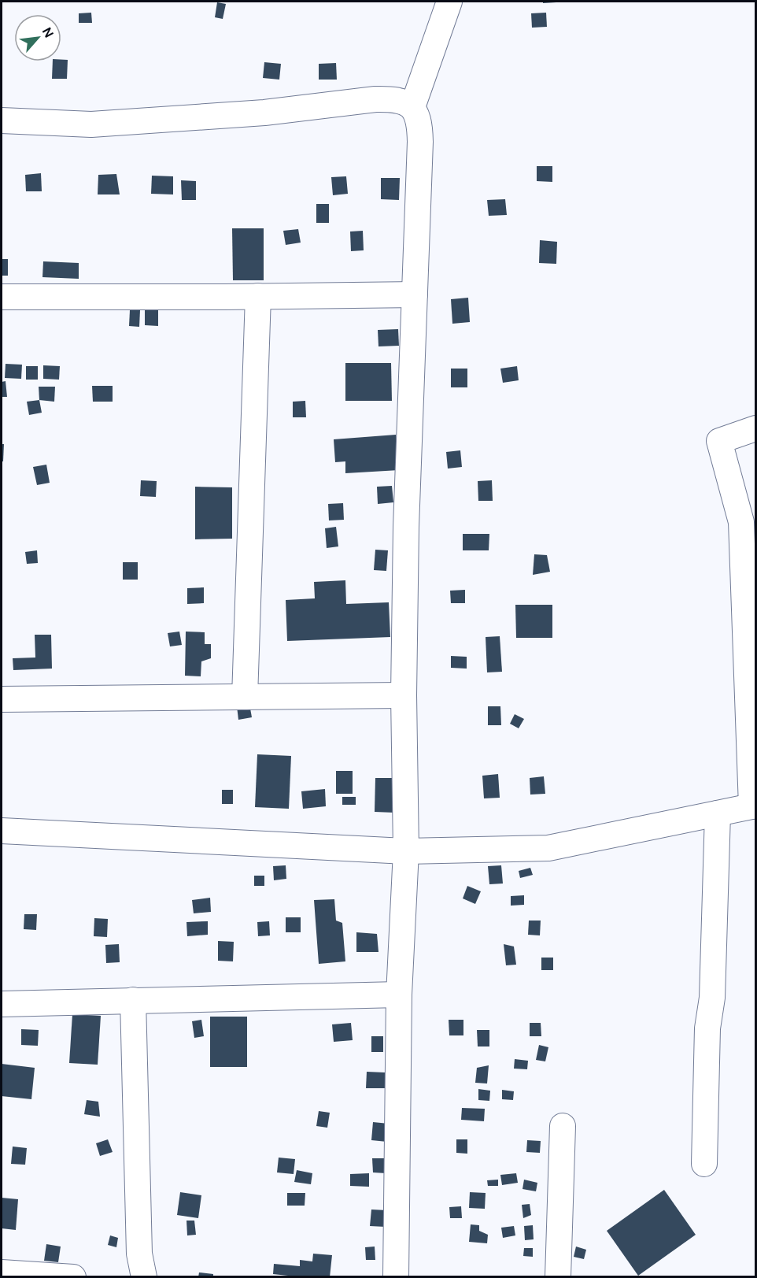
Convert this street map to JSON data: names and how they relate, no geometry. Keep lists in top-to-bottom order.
{
  "north": "top right"
}
